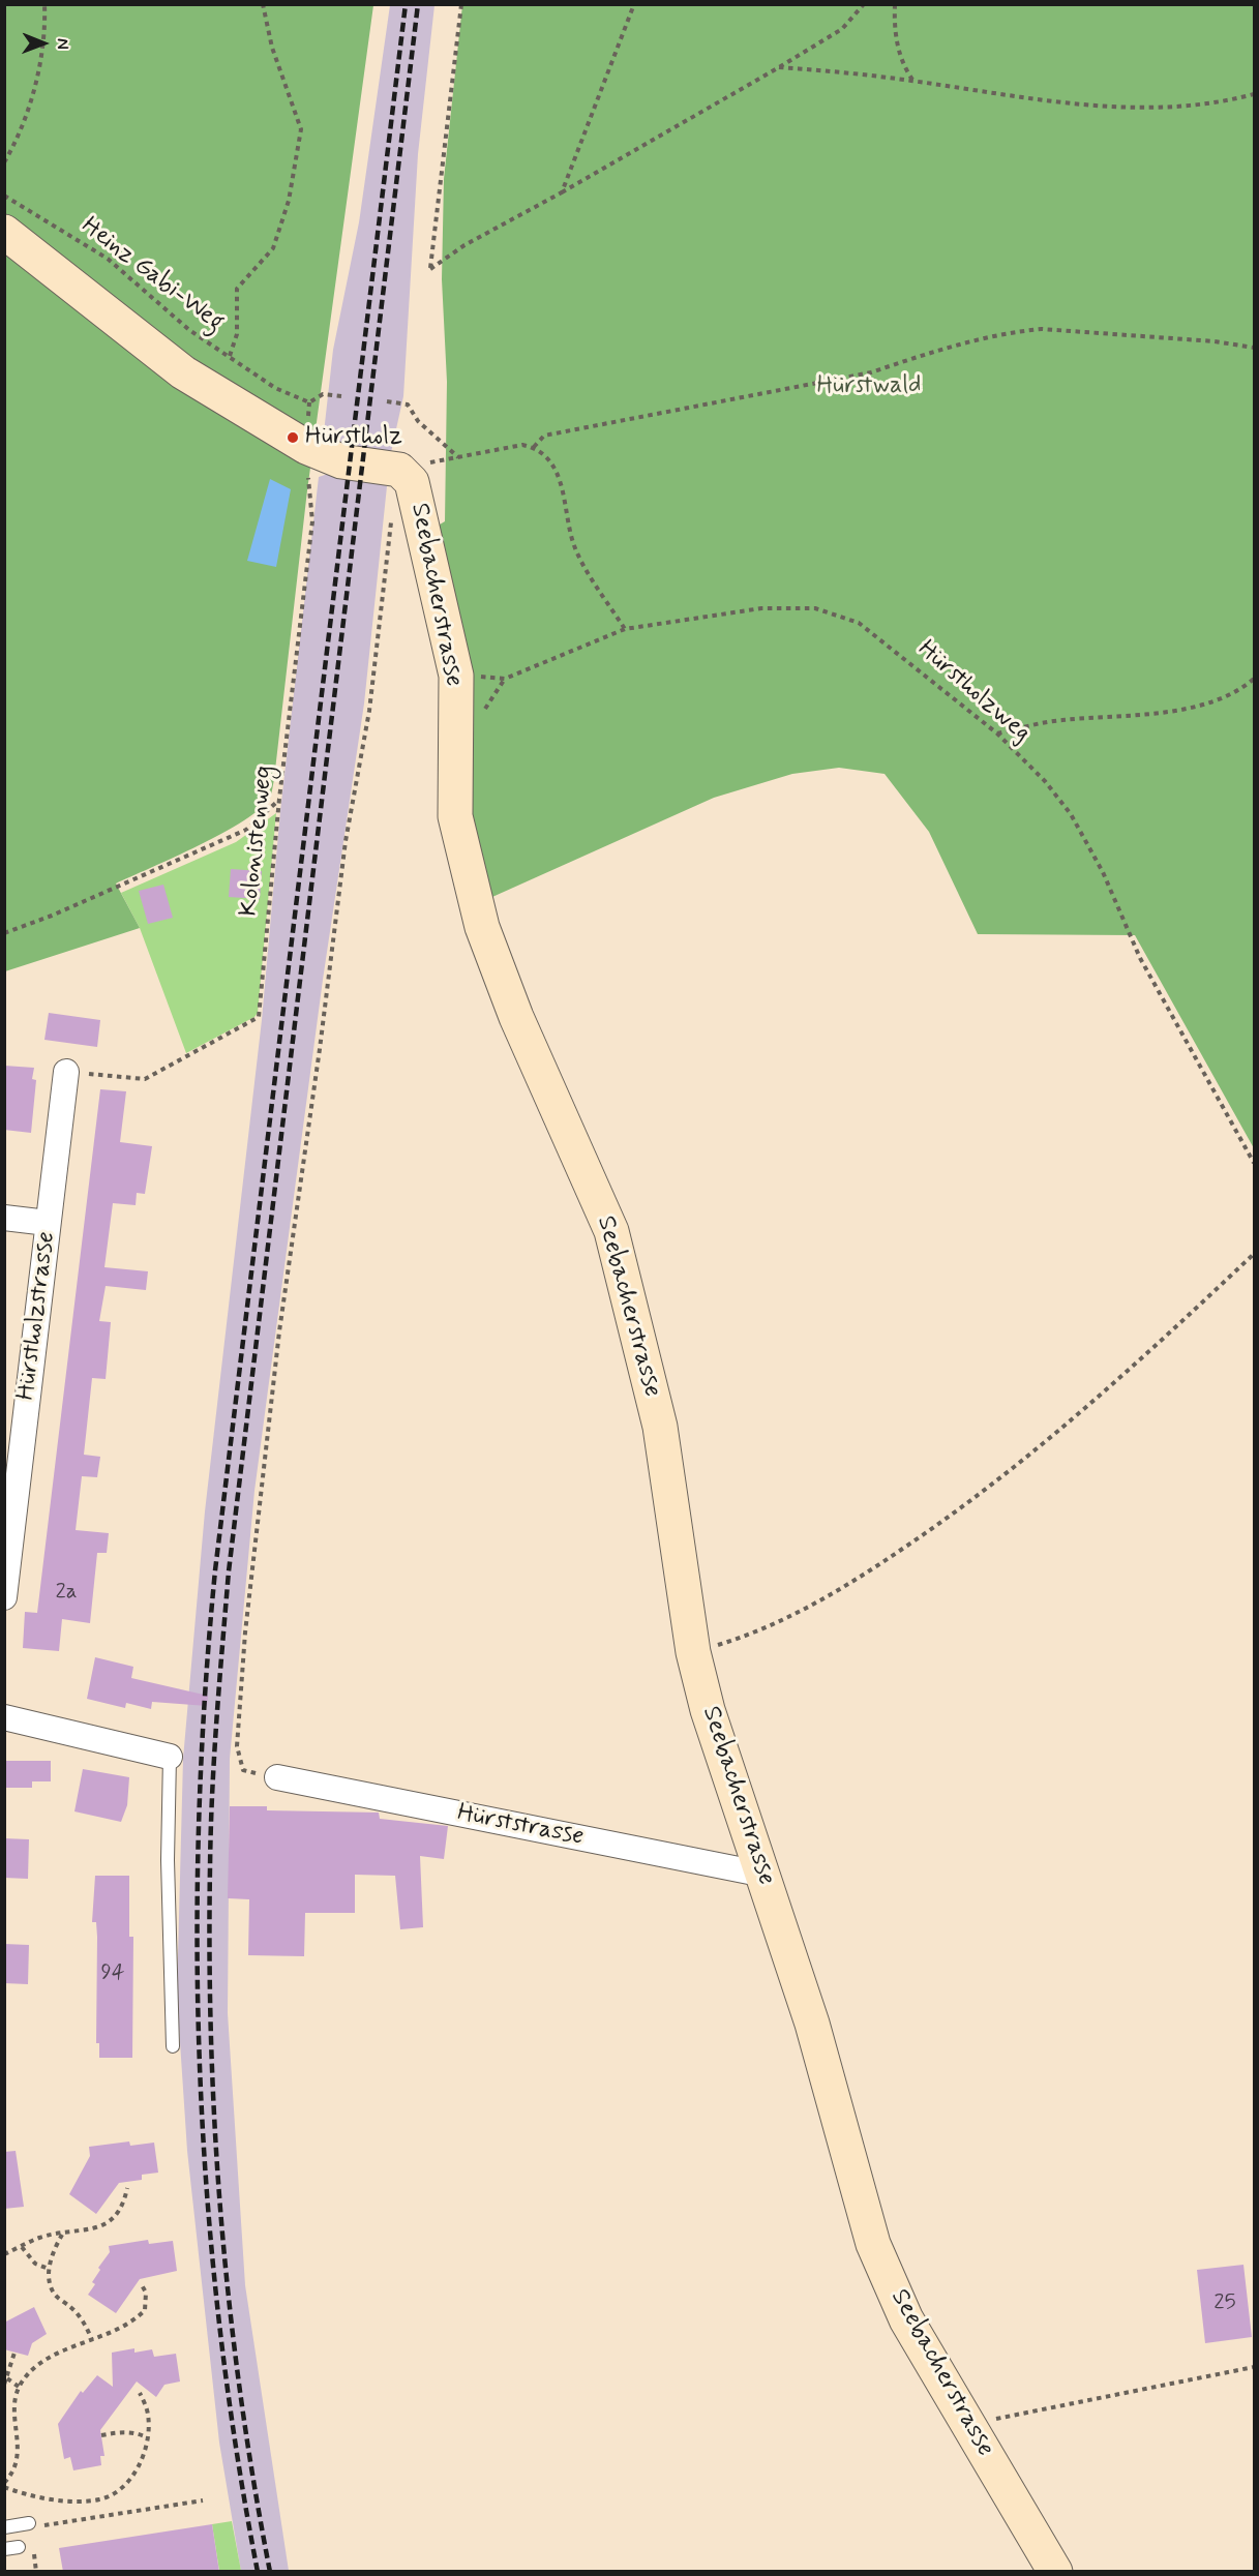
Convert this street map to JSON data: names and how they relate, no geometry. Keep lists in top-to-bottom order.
{
  "streets": {
    "street": ["Seebacherstrasse", "Hürstholzstrasse", "Hürststrasse"],
    "path": ["Heinz Gabi-Weg", "Hürstholzweg", "Kolonistenweg"]
  },
  "crossings": [
    ["Seebacherstrasse", "Hürstholzweg"],
    ["Seebacherstrasse", "Hürststrasse"],
    ["Kolonistenweg", "Hürstholzstrasse"]
  ],
  "parks": ["Hürstwald"],
  "places": ["Hürstholz"],
  "house_numbers": ["2a", "94", "25"],
  "north": "right"
}
